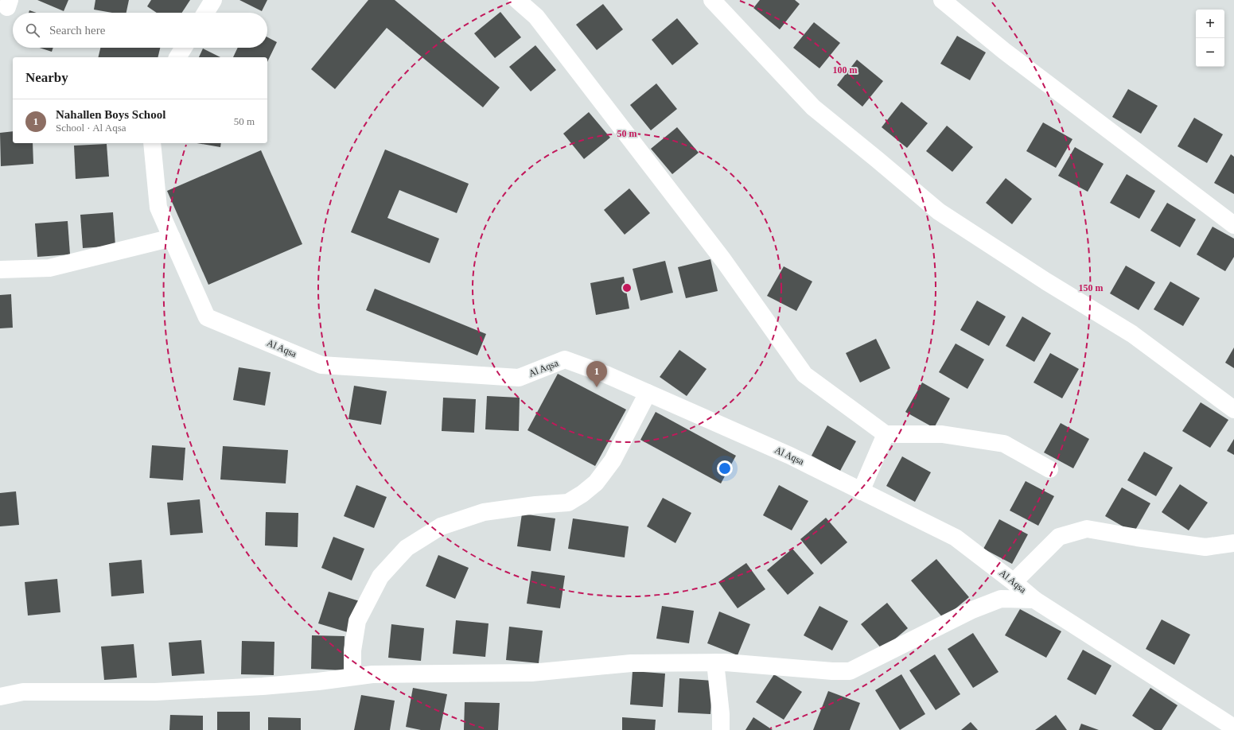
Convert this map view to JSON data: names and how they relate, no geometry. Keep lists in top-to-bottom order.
{
  "streets": {
    "street": ["Al Aqsa"]
  },
  "page": {
    "map_buttons": ["+", "−"],
    "search": "Search here",
    "heading": "Nearby",
    "list": [
      {
        "mark": "1",
        "name": "Nahallen Boys School",
        "note": "School · Al Aqsa",
        "value": "50 m"
      }
    ],
    "pins": "1"
  },
  "rings": ["100 m", "50 m", "150 m"]
}
